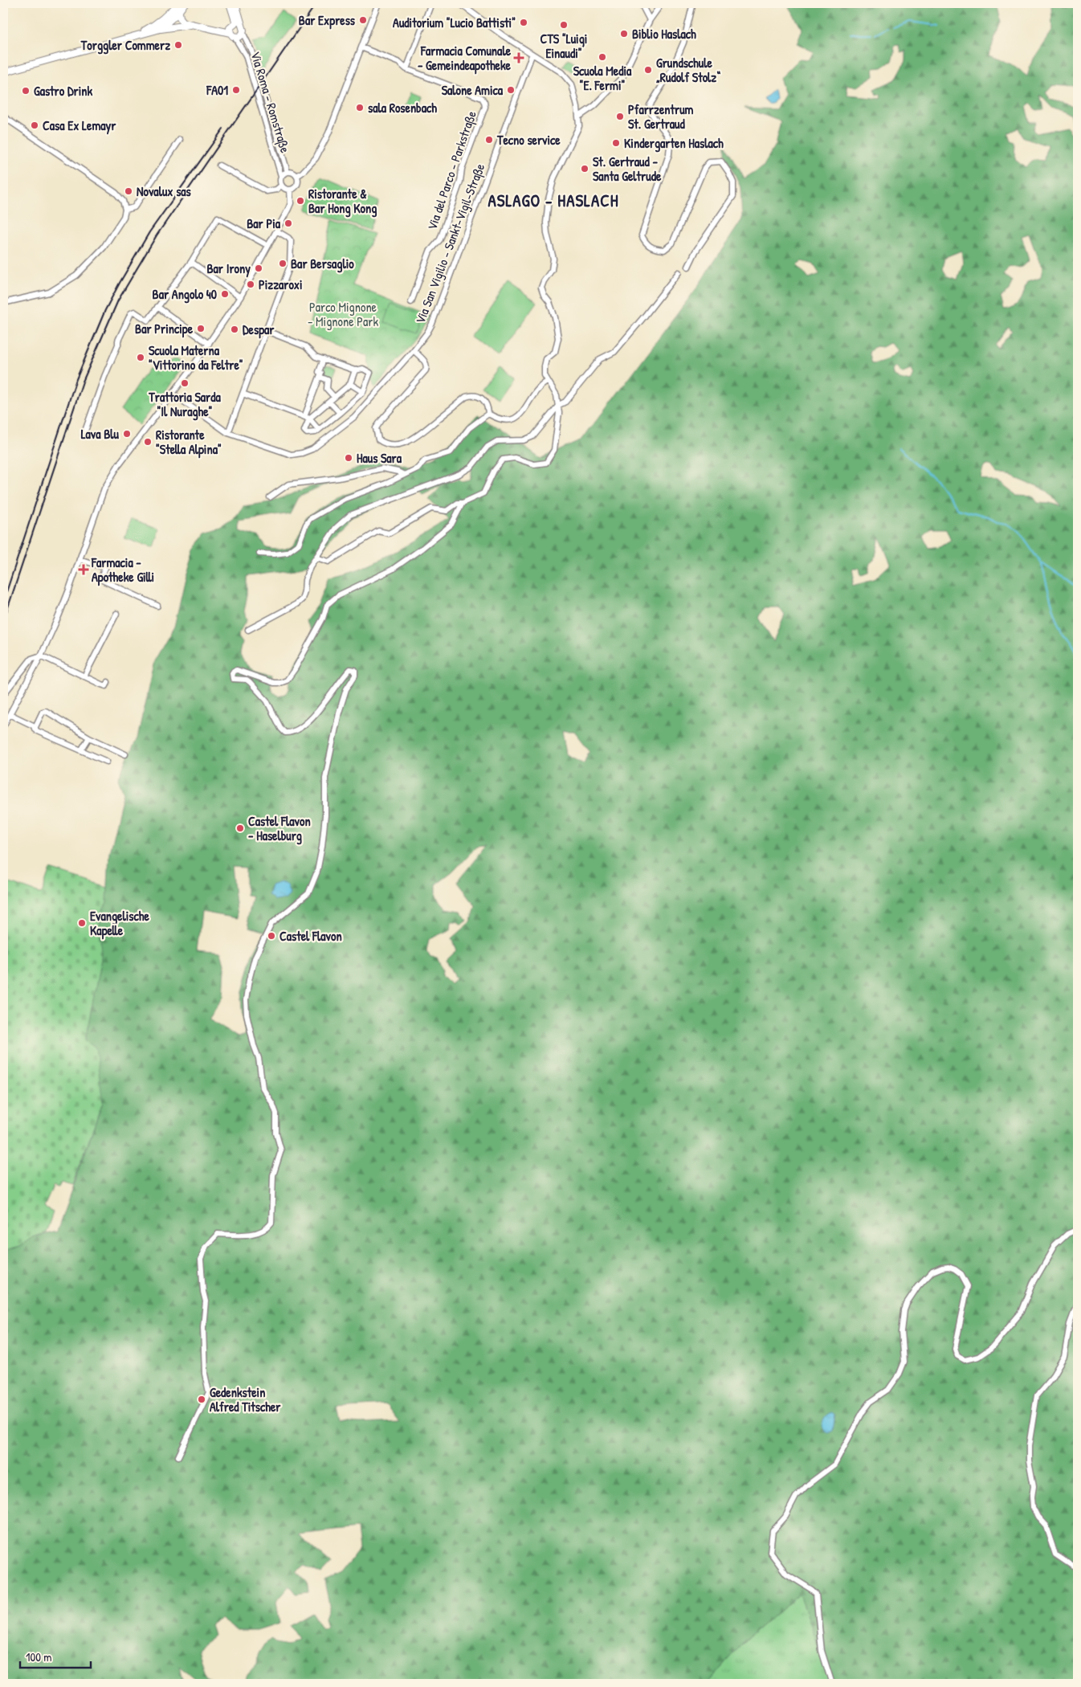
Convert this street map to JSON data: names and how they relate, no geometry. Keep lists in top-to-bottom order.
{
  "streets": {
    "main road": ["Via Roma - Romstraße"],
    "street": ["Via del Parco - Parkstraße", "Via San Vigilio - Sankt-Vigil-Straße"]
  },
  "districts": ["ASLAGO - HASLACH"],
  "parks": ["Parco Mignone - Mignone Park"],
  "places": {
    "other": [
      "Bar Express",
      "Auditorium \"Lucio Battisti\"",
      "CTS \"Luigi Einaudi\"",
      "Biblio Haslach",
      "Torggler Commerz",
      "Scuola Media \"E. Fermi\"",
      "Grundschule „Rudolf Stolz“",
      "FA01",
      "Salone Amica",
      "Gastro Drink",
      "sala Rosenbach",
      "Pfarrzentrum St. Gertraud",
      "Casa Ex Lemayr",
      "Tecno service",
      "Kindergarten Haslach",
      "St. Gertraud - Santa Geltrude",
      "Novalux sas",
      "Ristorante & Bar Hong Kong",
      "Bar Pia",
      "Bar Bersaglio",
      "Bar Irony",
      "Pizzaroxi",
      "Bar Angolo 40",
      "Bar Principe",
      "Despar",
      "Scuola Materna \"Vittorino da Feltre\"",
      "Trattoria Sarda \"Il Nuraghe\"",
      "Lava Blu",
      "Ristorante \"Stella Alpina\"",
      "Haus Sara",
      "Castel Flavon - Haselburg",
      "Evangelische Kapelle",
      "Castel Flavon",
      "Gedenkstein Alfred Titscher"
    ],
    "health": ["Farmacia Comunale - Gemeindeapotheke", "Farmacia - Apotheke Gilli"]
  },
  "scale_bar": "100 m"
}
